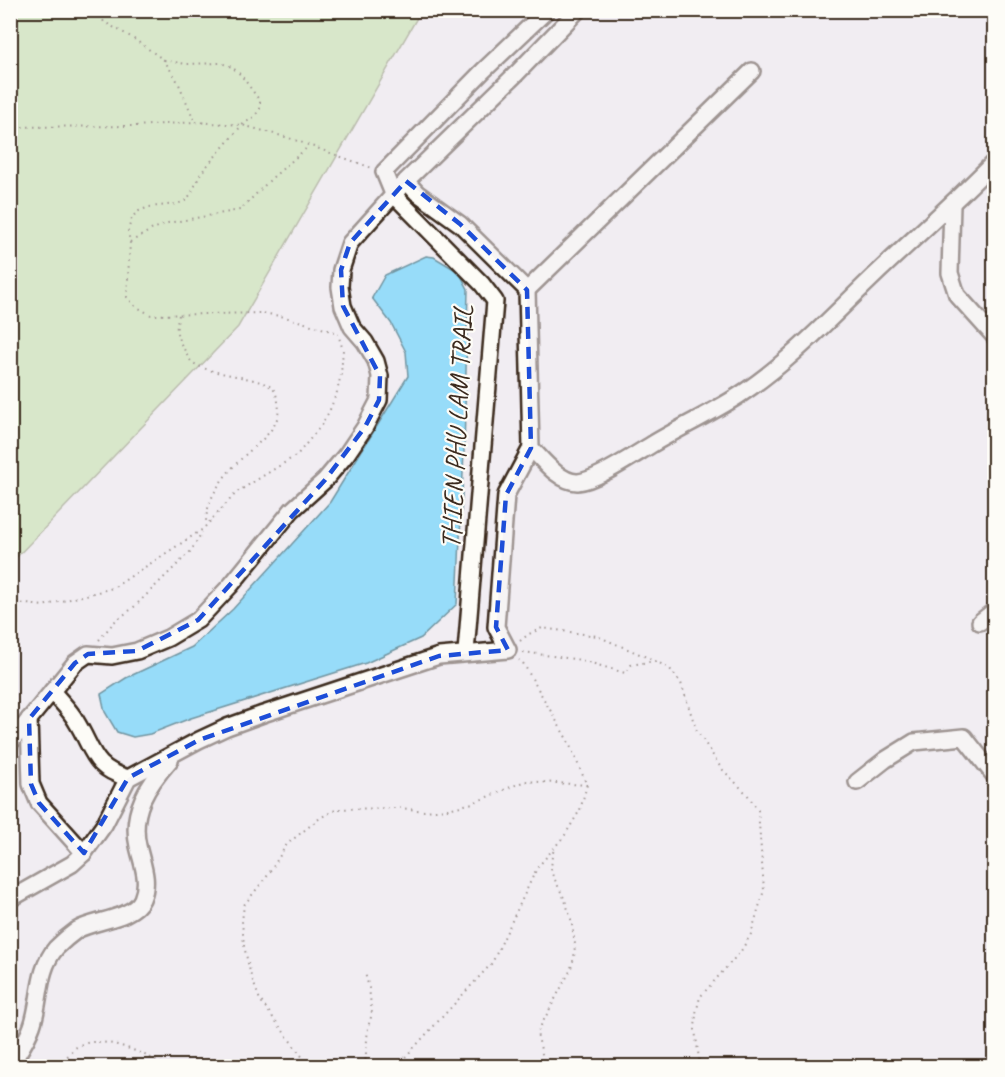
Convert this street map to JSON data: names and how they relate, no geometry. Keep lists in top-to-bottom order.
{
  "streets": {
    "street": ["THIEN PHU LAM TRAIL"]
  }
}
